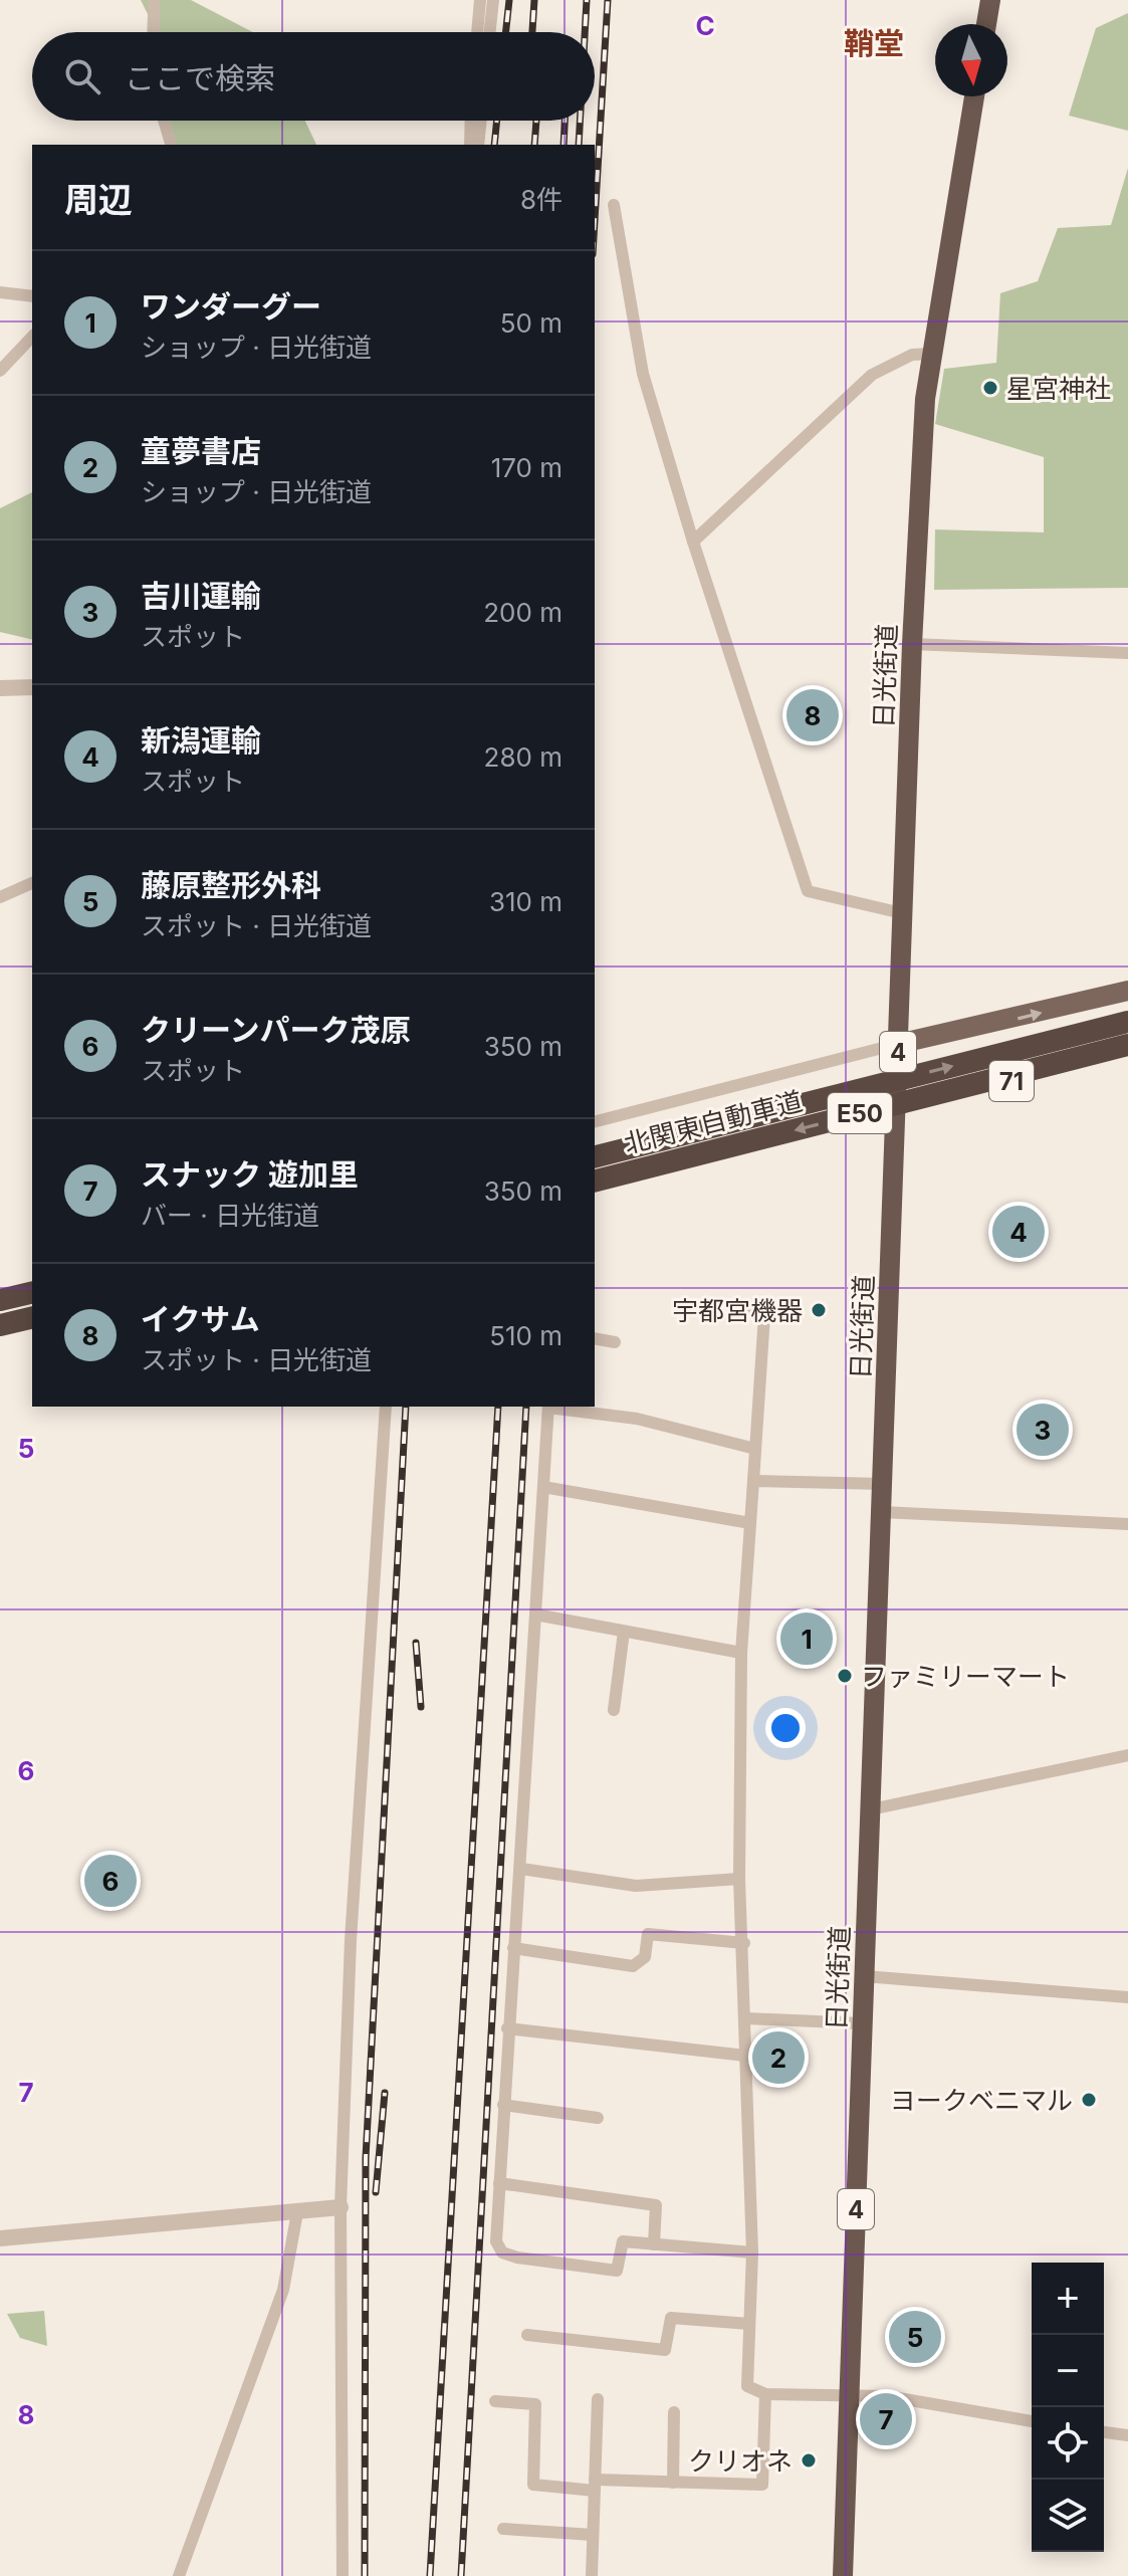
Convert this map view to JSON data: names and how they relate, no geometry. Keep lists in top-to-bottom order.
{
  "streets": {
    "highway": [
      "日光街道",
      "4",
      "E50",
      "北関東自動車道"
    ],
    "main road": ["71"]
  },
  "crossings": [
    ["日光街道", "71"]
  ],
  "districts": ["鞘堂"],
  "places": [
    "星宮神社",
    "宇都宮機器",
    "ファミリーマート",
    "ヨークベニマル",
    "クリオネ"
  ],
  "north": "bottom",
  "page": {
    "search": "ここで検索",
    "heading": ["周辺", "8件"],
    "list": [
      {
        "mark": "1",
        "name": "ワンダーグー",
        "note": "ショップ · 日光街道",
        "value": "50 m"
      },
      {
        "mark": "2",
        "name": "童夢書店",
        "note": "ショップ · 日光街道",
        "value": "170 m"
      },
      {
        "mark": "3",
        "name": "吉川運輸",
        "note": "スポット",
        "value": "200 m"
      },
      {
        "mark": "4",
        "name": "新潟運輸",
        "note": "スポット",
        "value": "280 m"
      },
      {
        "mark": "5",
        "name": "藤原整形外科",
        "note": "スポット · 日光街道",
        "value": "310 m"
      },
      {
        "mark": "6",
        "name": "クリーンパーク茂原",
        "note": "スポット",
        "value": "350 m"
      },
      {
        "mark": "7",
        "name": "スナック 遊加里",
        "note": "バー · 日光街道",
        "value": "350 m"
      },
      {
        "mark": "8",
        "name": "イクサム",
        "note": "スポット · 日光街道",
        "value": "510 m"
      }
    ],
    "pins": [
      "8",
      "4",
      "3",
      "1",
      "6",
      "2",
      "5",
      "7"
    ],
    "map_buttons": ["+", "−"]
  },
  "grid": {
    "columns": ["C"],
    "rows": [
      "5",
      "6",
      "7",
      "8"
    ]
  }
}
